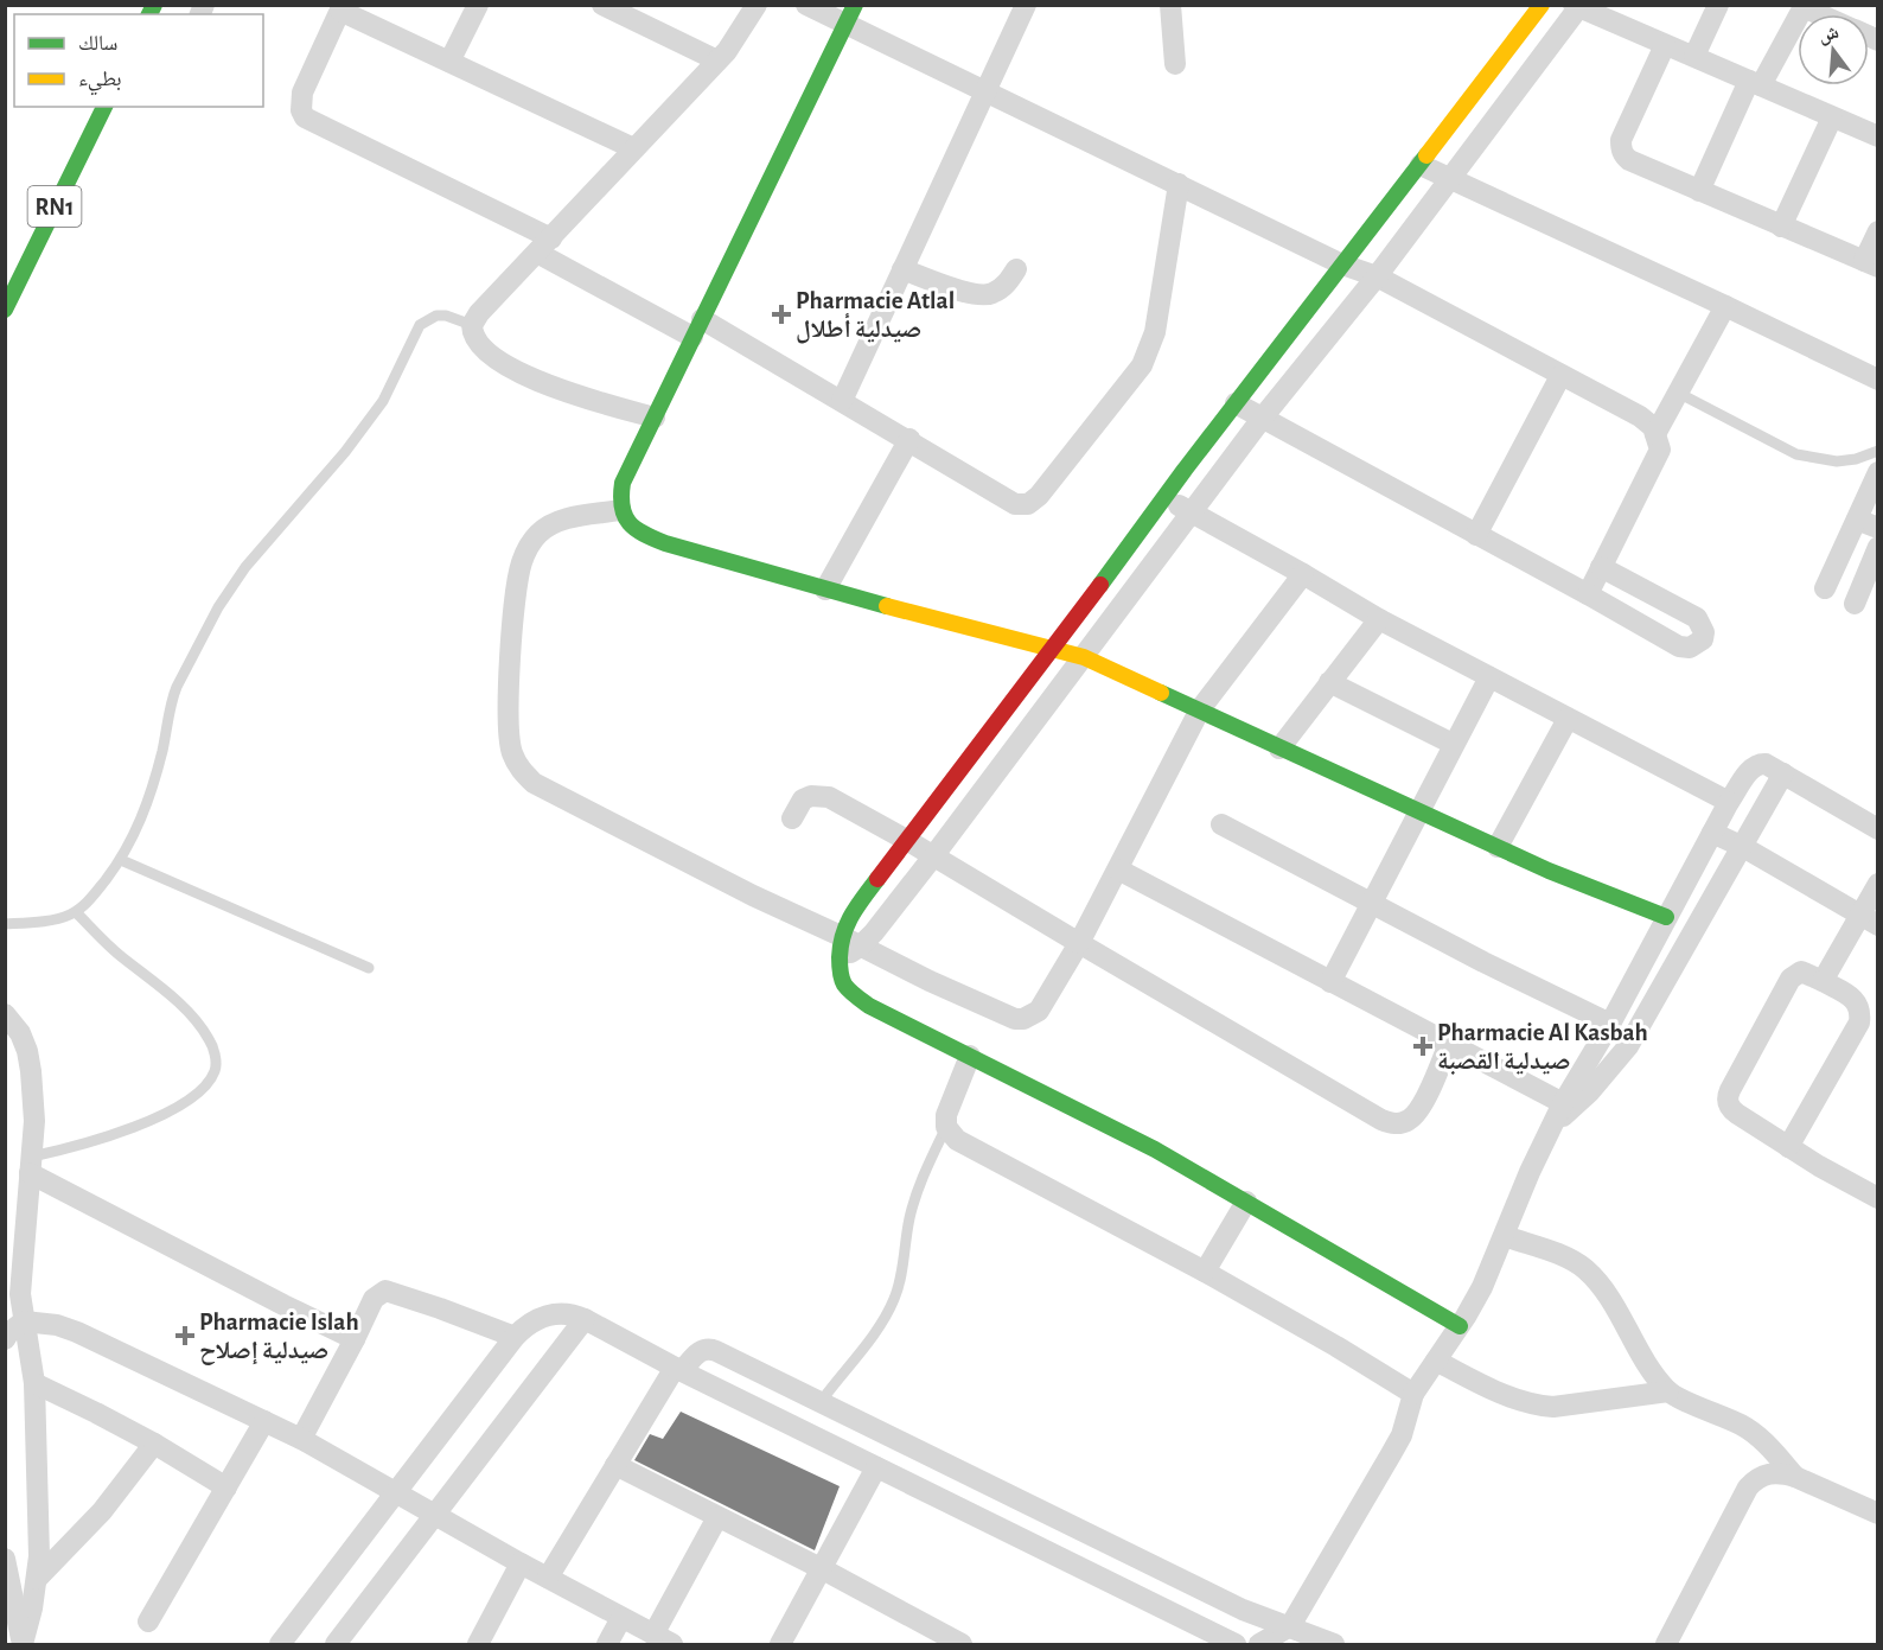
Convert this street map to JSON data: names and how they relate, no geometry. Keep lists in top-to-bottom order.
{
  "streets": {
    "street": ["RN1"]
  },
  "places": {
    "health": ["Pharmacie Atlal صيدلية أطلال", "Pharmacie Al Kasbah صيدلية القصبة", "Pharmacie Islah صيدلية إصلاح"]
  },
  "legend": ["سالك", "بطيء"],
  "north": "top"
}
